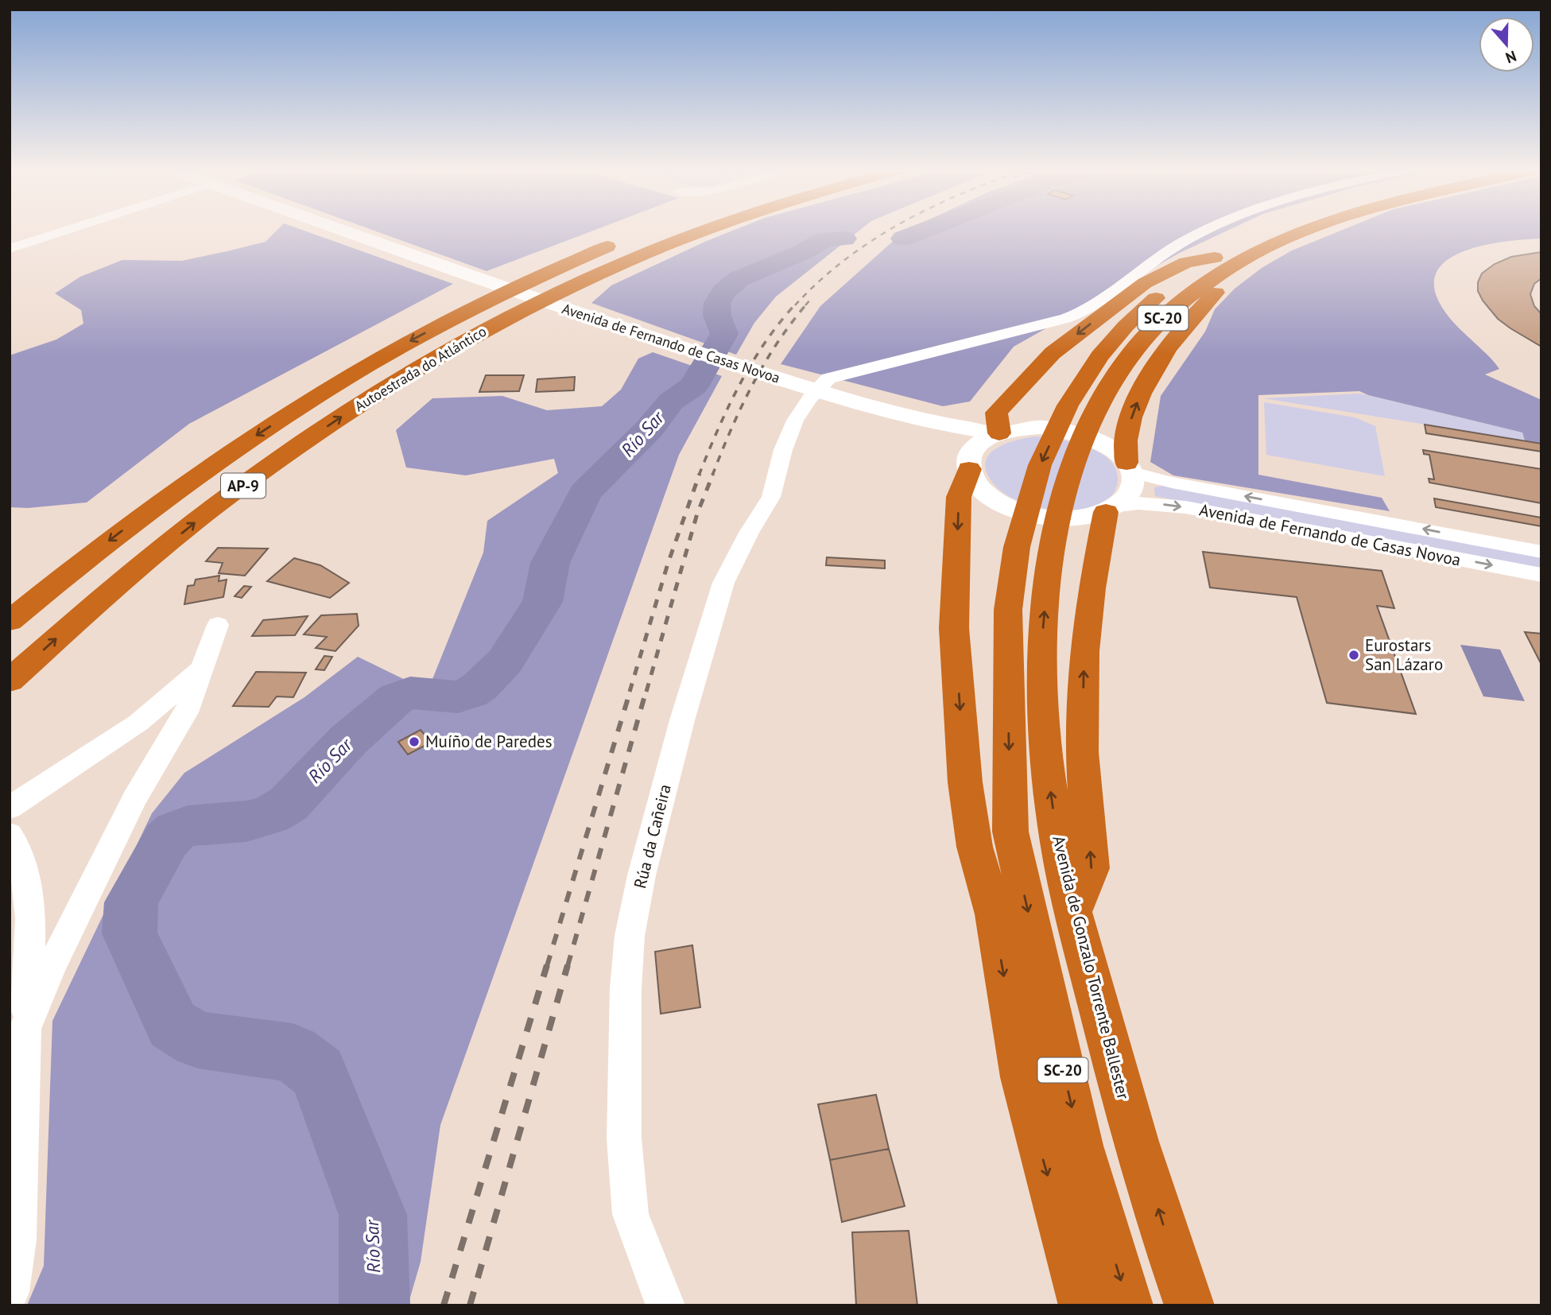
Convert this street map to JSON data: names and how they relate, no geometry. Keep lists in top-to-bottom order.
{
  "streets": {
    "highway": [
      "SC-20",
      "Autoestrada do Atlántico",
      "AP-9",
      "Avenida de Gonzalo Torrente Ballester"
    ],
    "street": ["Avenida de Fernando de Casas Novoa", "Rúa da Cañeira"]
  },
  "crossings": [
    ["Avenida de Fernando de Casas Novoa", "Rúa da Cañeira"]
  ],
  "water": ["Río Sar"],
  "places": ["Eurostars San Lázaro", "Muíño de Paredes"],
  "north": "bottom"
}
